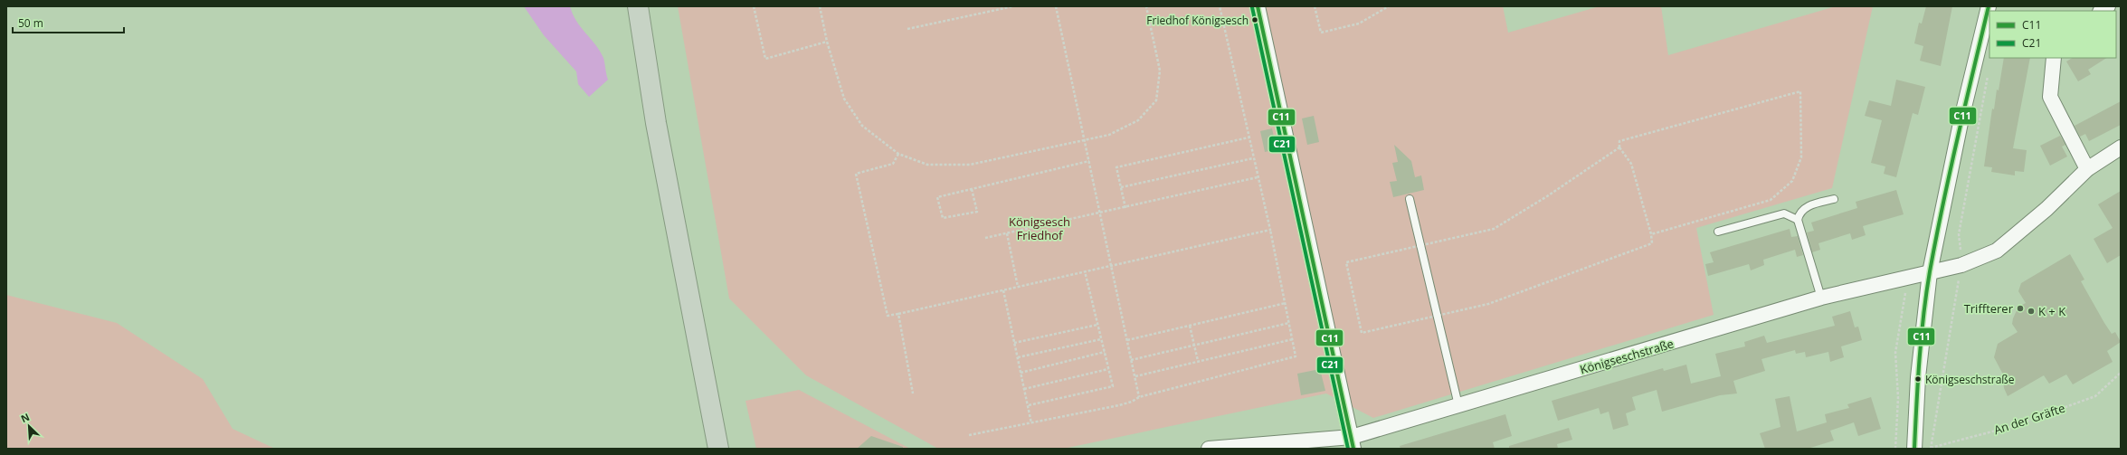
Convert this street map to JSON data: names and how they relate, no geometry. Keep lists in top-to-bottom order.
{
  "streets": {
    "street": ["Königseschstraße"],
    "path": ["An der Gräfte"]
  },
  "parks": ["Königsesch Friedhof"],
  "places": [
    "Friedhof Königsesch",
    "Triffterer",
    "K + K",
    "Königseschstraße"
  ],
  "lines": ["transit line C11", "transit line C21"],
  "legend": ["C11", "C21"],
  "scale_bar": "50 m",
  "north": "top left"
}
